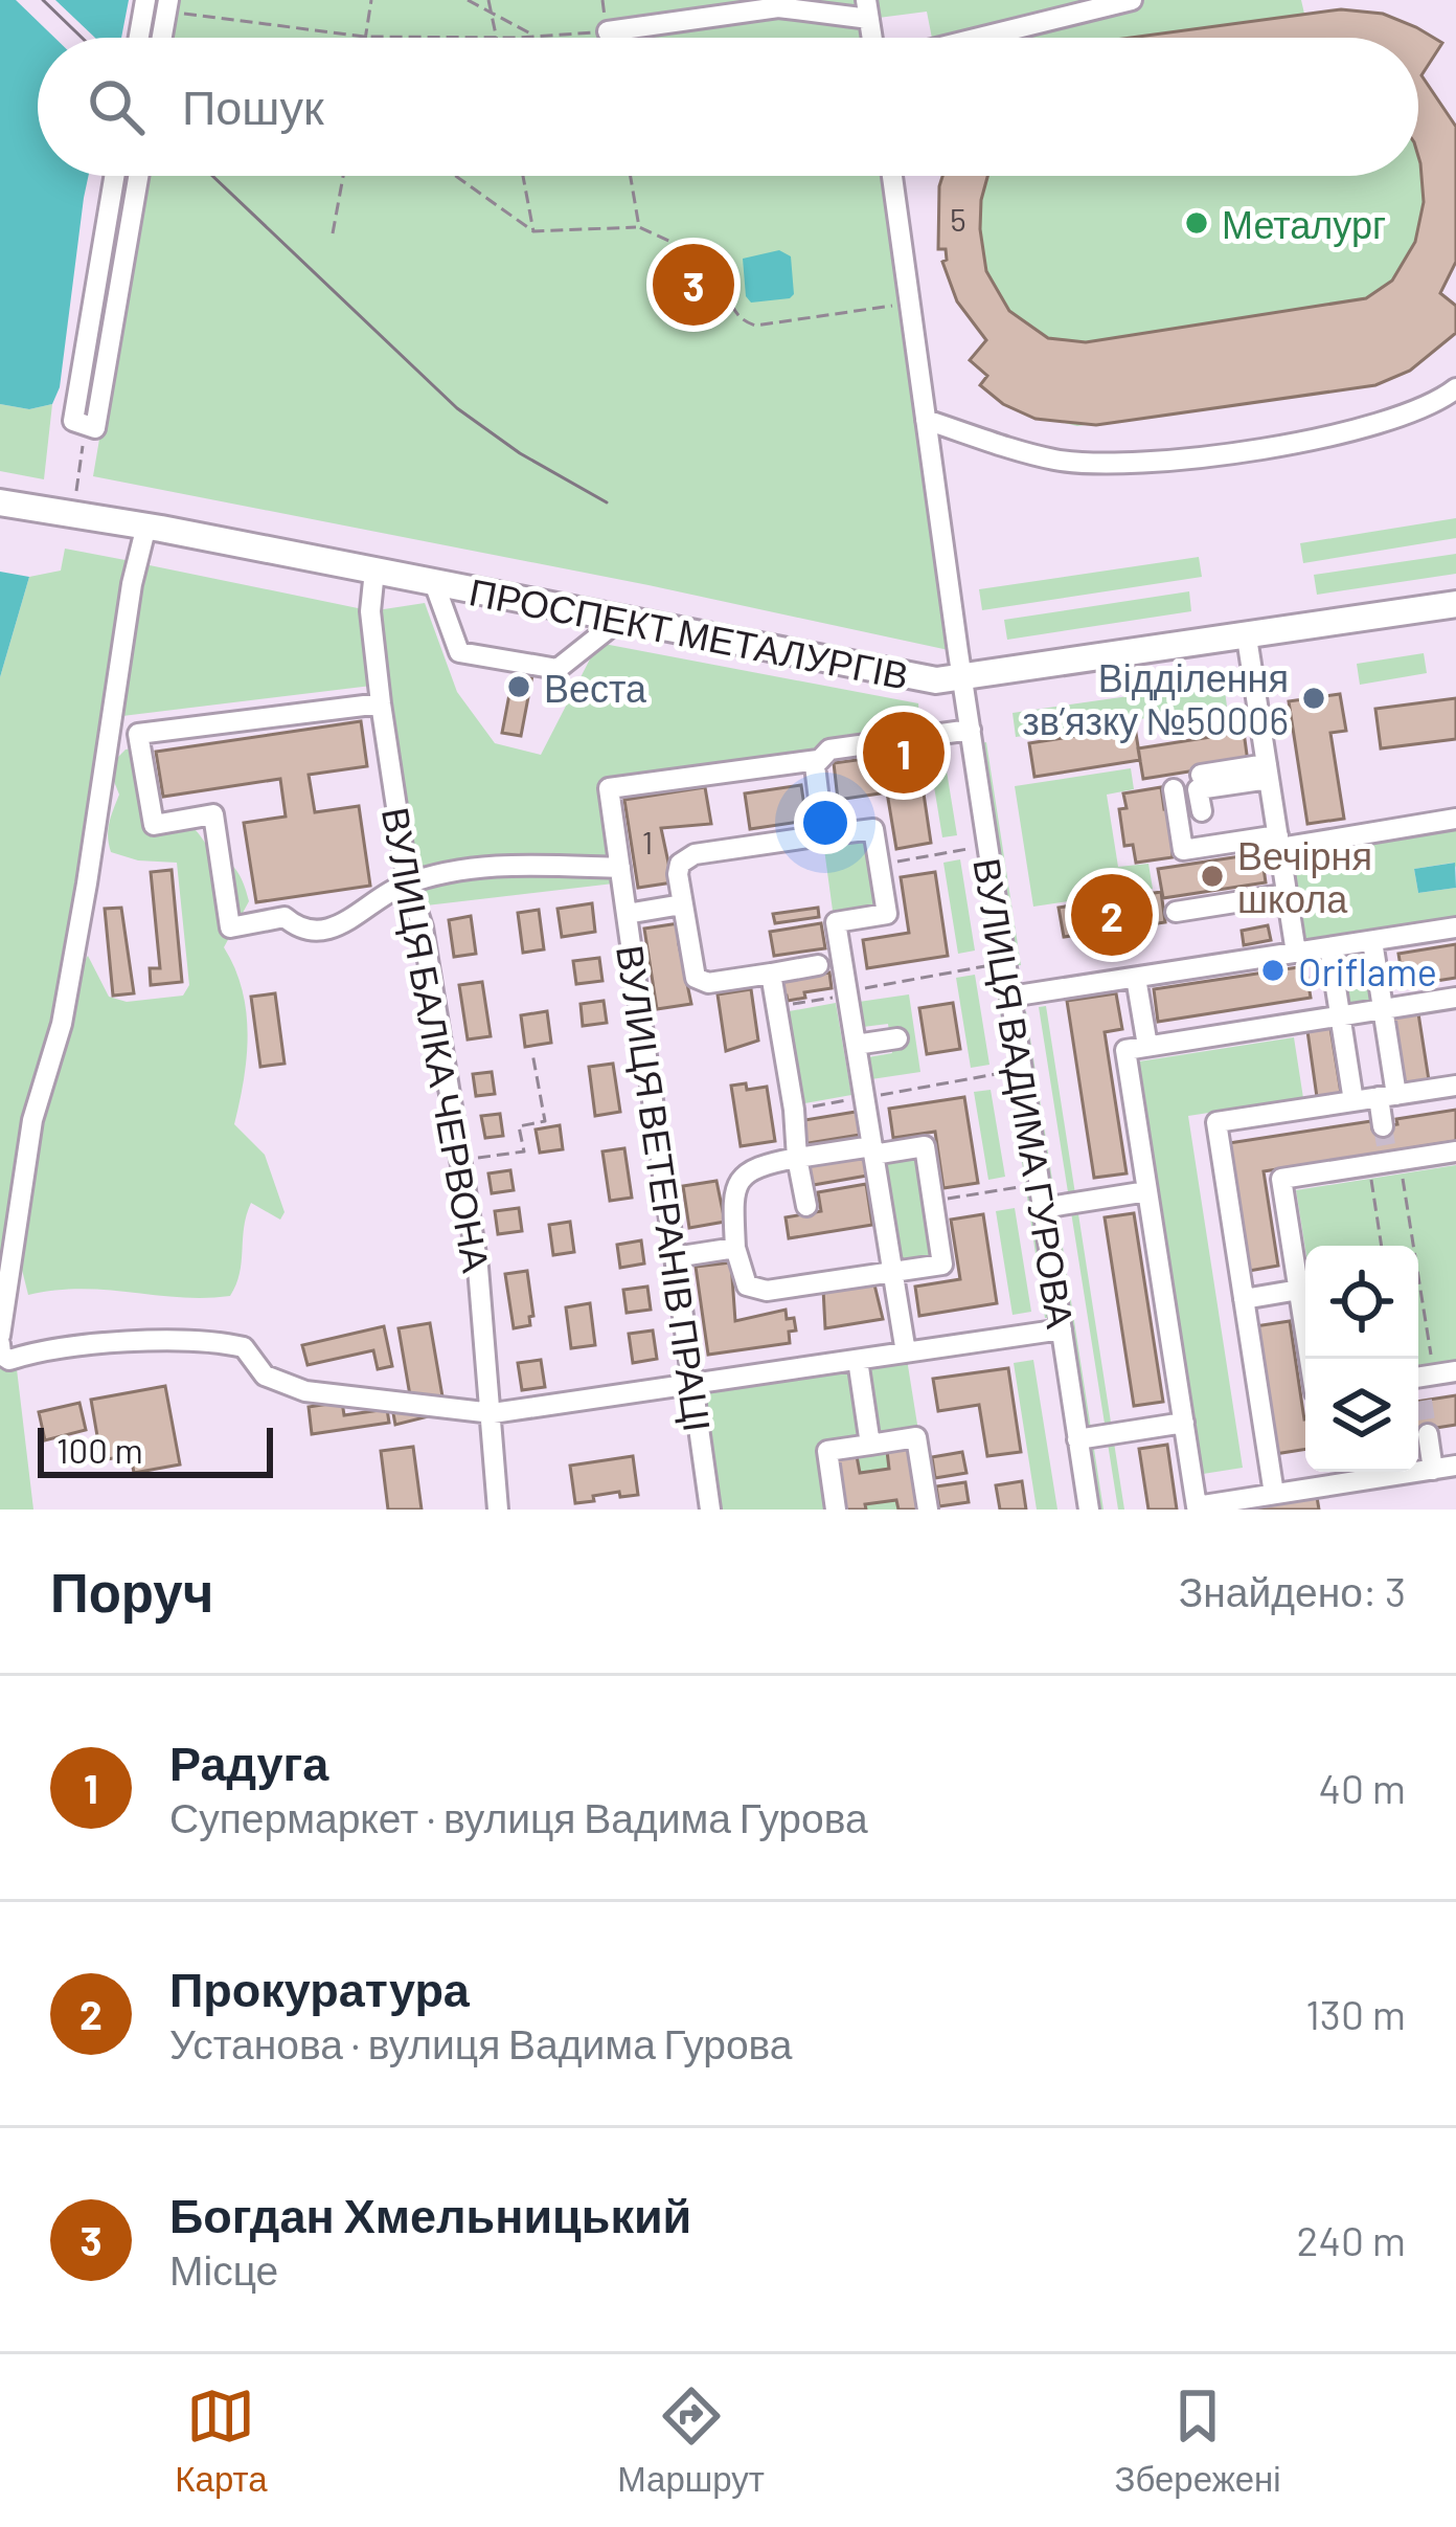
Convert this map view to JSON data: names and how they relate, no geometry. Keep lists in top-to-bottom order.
{
  "streets": {
    "main road": ["ПРОСПЕКТ МЕТАЛУРГІВ"],
    "street": ["ВУЛИЦЯ БАЛКА ЧЕРВОНА", "ВУЛИЦЯ ВАДИМА ГУРОВА", "ВУЛИЦЯ ВЕТЕРАНІВ ПРАЦІ"]
  },
  "crossings": [
    ["ПРОСПЕКТ МЕТАЛУРГІВ", "ВУЛИЦЯ БАЛКА ЧЕРВОНА"],
    ["ПРОСПЕКТ МЕТАЛУРГІВ", "ВУЛИЦЯ ВАДИМА ГУРОВА"]
  ],
  "places": [
    "Металург",
    "Веста",
    "Відділення зв’язку №50006",
    "Вечірня школа",
    "Oriflame"
  ],
  "house_numbers": ["5", "1"],
  "scale_bar": "100 m",
  "page": {
    "search": "Пошук",
    "pins": ["3", "1", "2"],
    "scale": "100 m",
    "heading": ["Поруч", "Знайдено: 3"],
    "list": [
      {
        "mark": "1",
        "name": "Радуга",
        "note": "Супермаркет · вулиця Вадима Гурова",
        "value": "40 m"
      },
      {
        "mark": "2",
        "name": "Прокуратура",
        "note": "Установа · вулиця Вадима Гурова",
        "value": "130 m"
      },
      {
        "mark": "3",
        "name": "Богдан Хмельницький",
        "note": "Місце",
        "value": "240 m"
      }
    ],
    "nav": ["Карта", "Маршрут", "Збережені"]
  }
}
